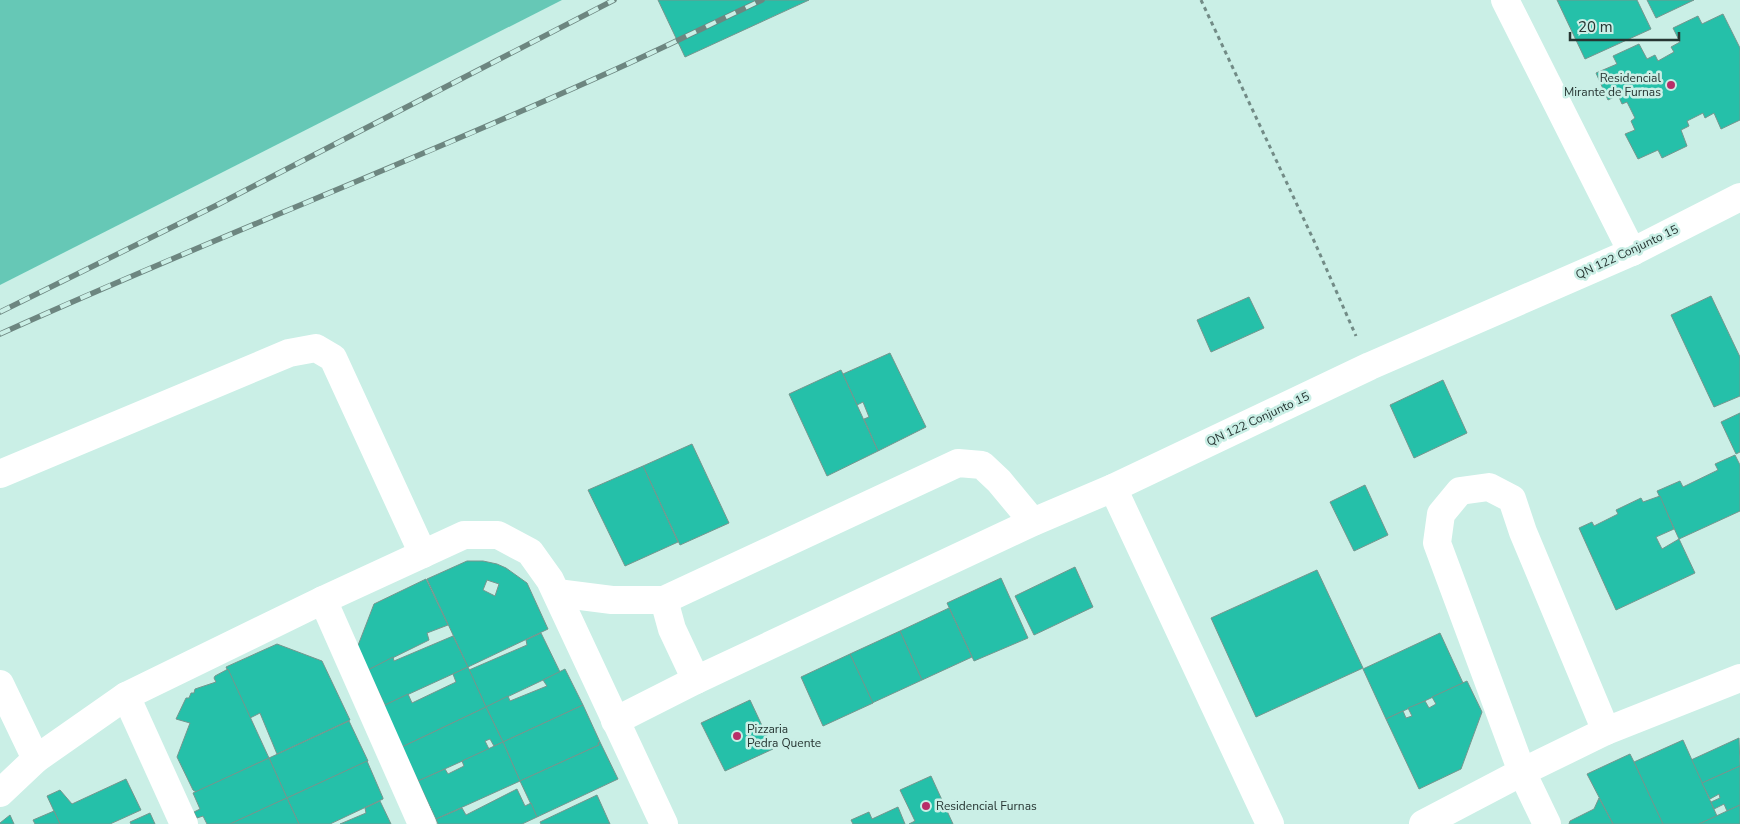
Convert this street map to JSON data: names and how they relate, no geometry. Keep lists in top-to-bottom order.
{
  "streets": {
    "street": ["QN 122 Conjunto 15"]
  },
  "places": ["Residencial Mirante de Furnas", "Pizzaria Pedra Quente", "Residencial Furnas"],
  "scale_bar": "20 m"
}
